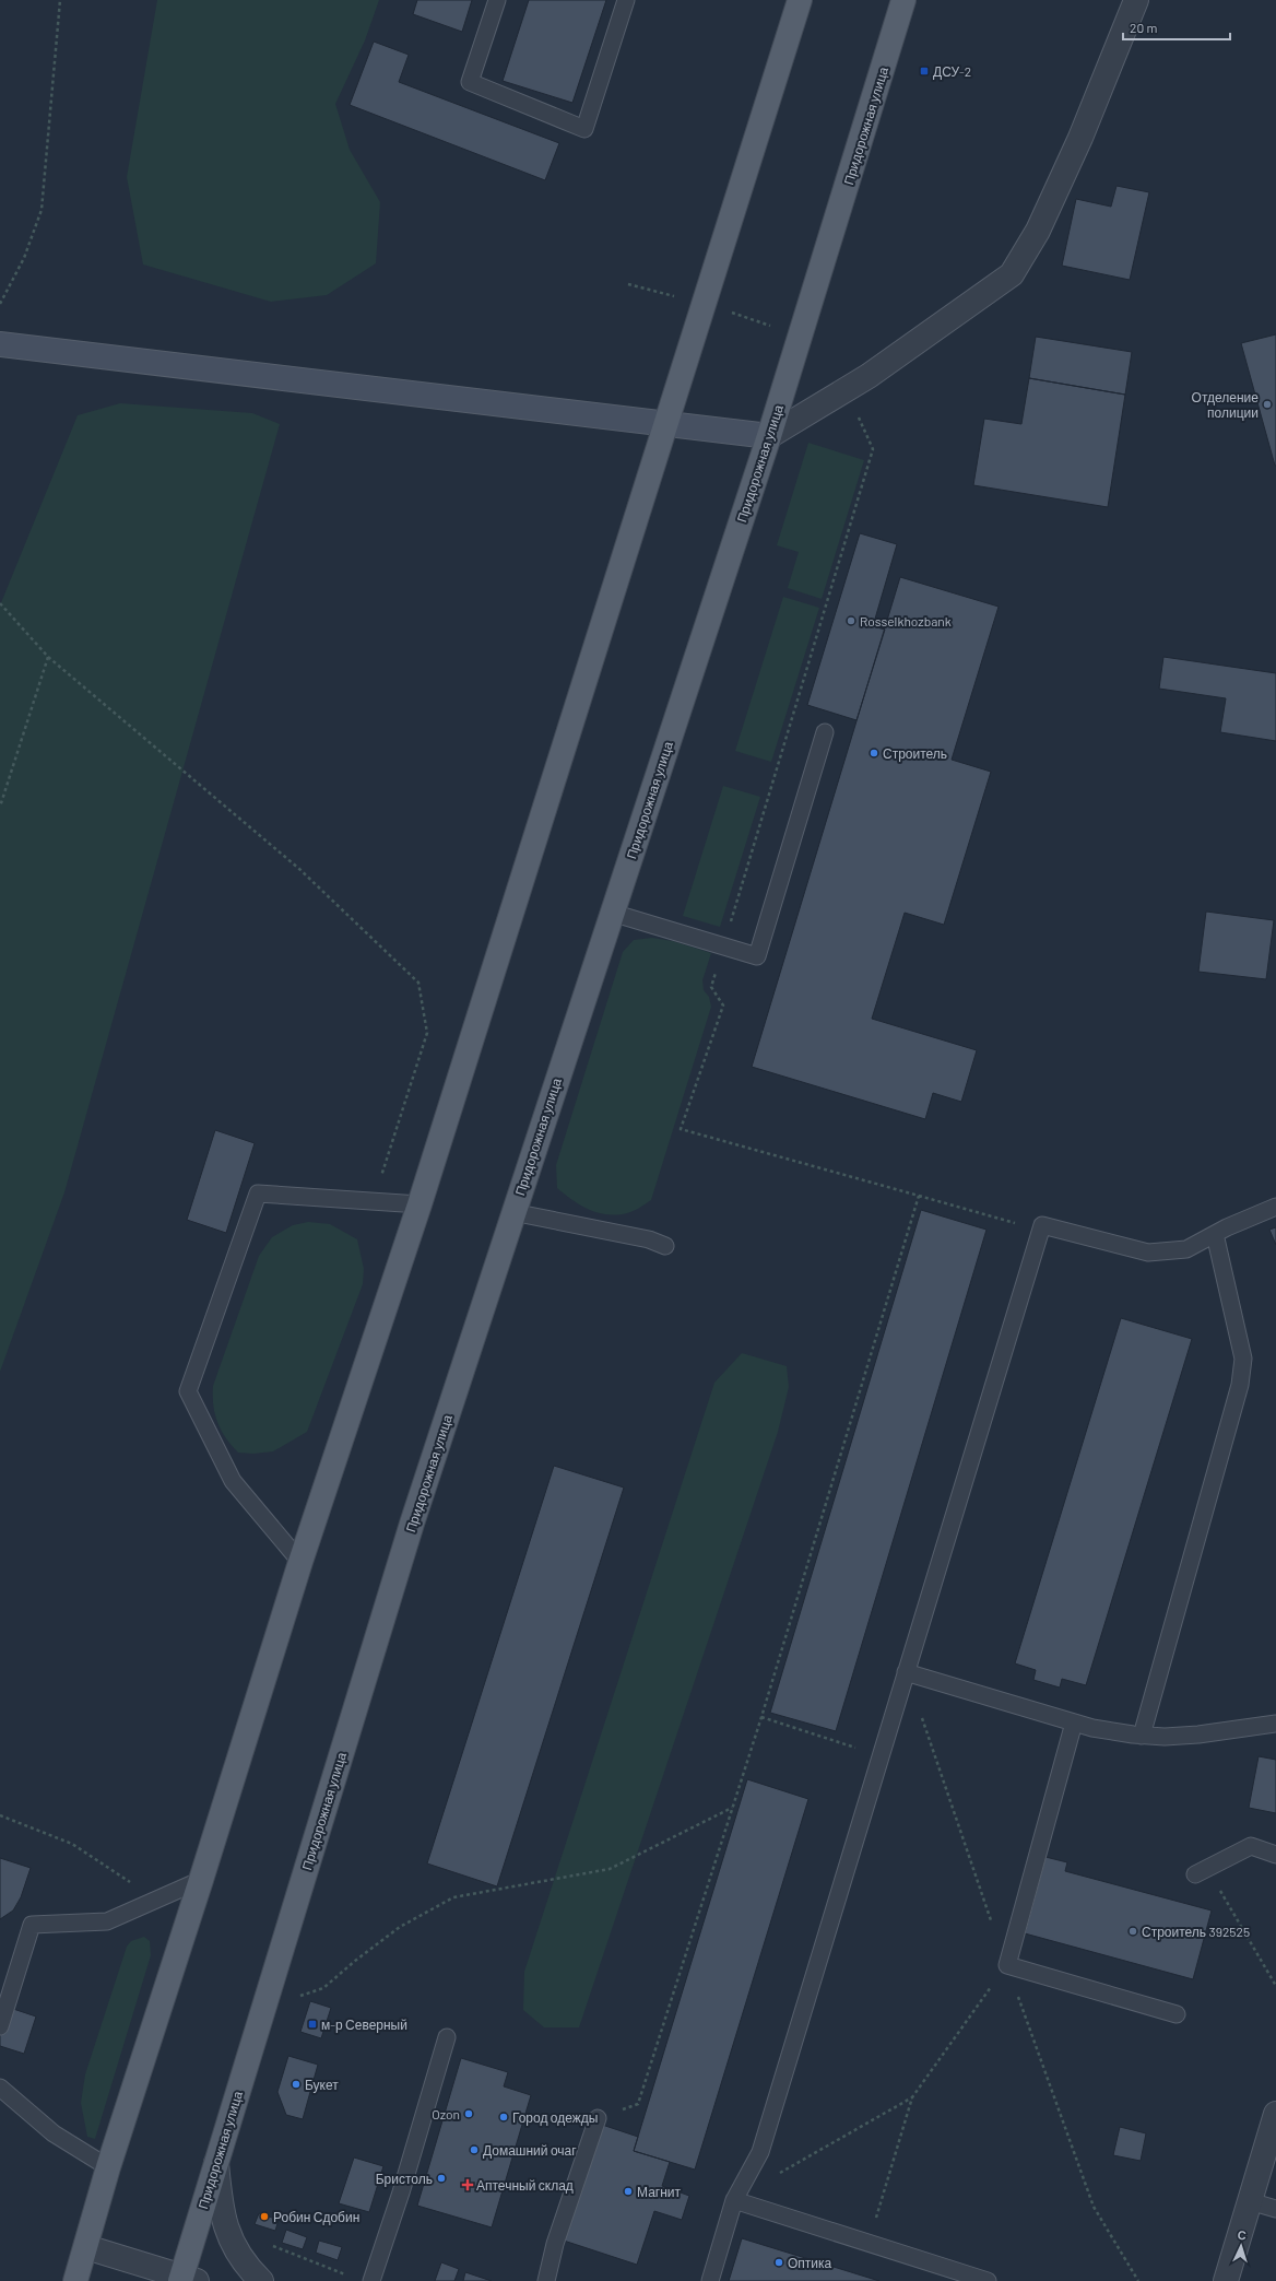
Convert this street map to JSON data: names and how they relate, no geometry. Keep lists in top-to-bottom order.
{
  "streets": {
    "main road": ["Придорожная улица"]
  },
  "places": {
    "transit": ["ДСУ-2", "м-р Северный"],
    "other": [
      "Отделение полиции",
      "Rosselkhozbank",
      "Строитель",
      "Строитель 392525",
      "Букет",
      "Ozon",
      "Город одежды",
      "Домашний очаг",
      "Бристоль",
      "Магнит",
      "Робин Сдобин",
      "Оптика"
    ],
    "health": ["Аптечный склад"]
  },
  "scale_bar": "20 m",
  "north": "top"
}
